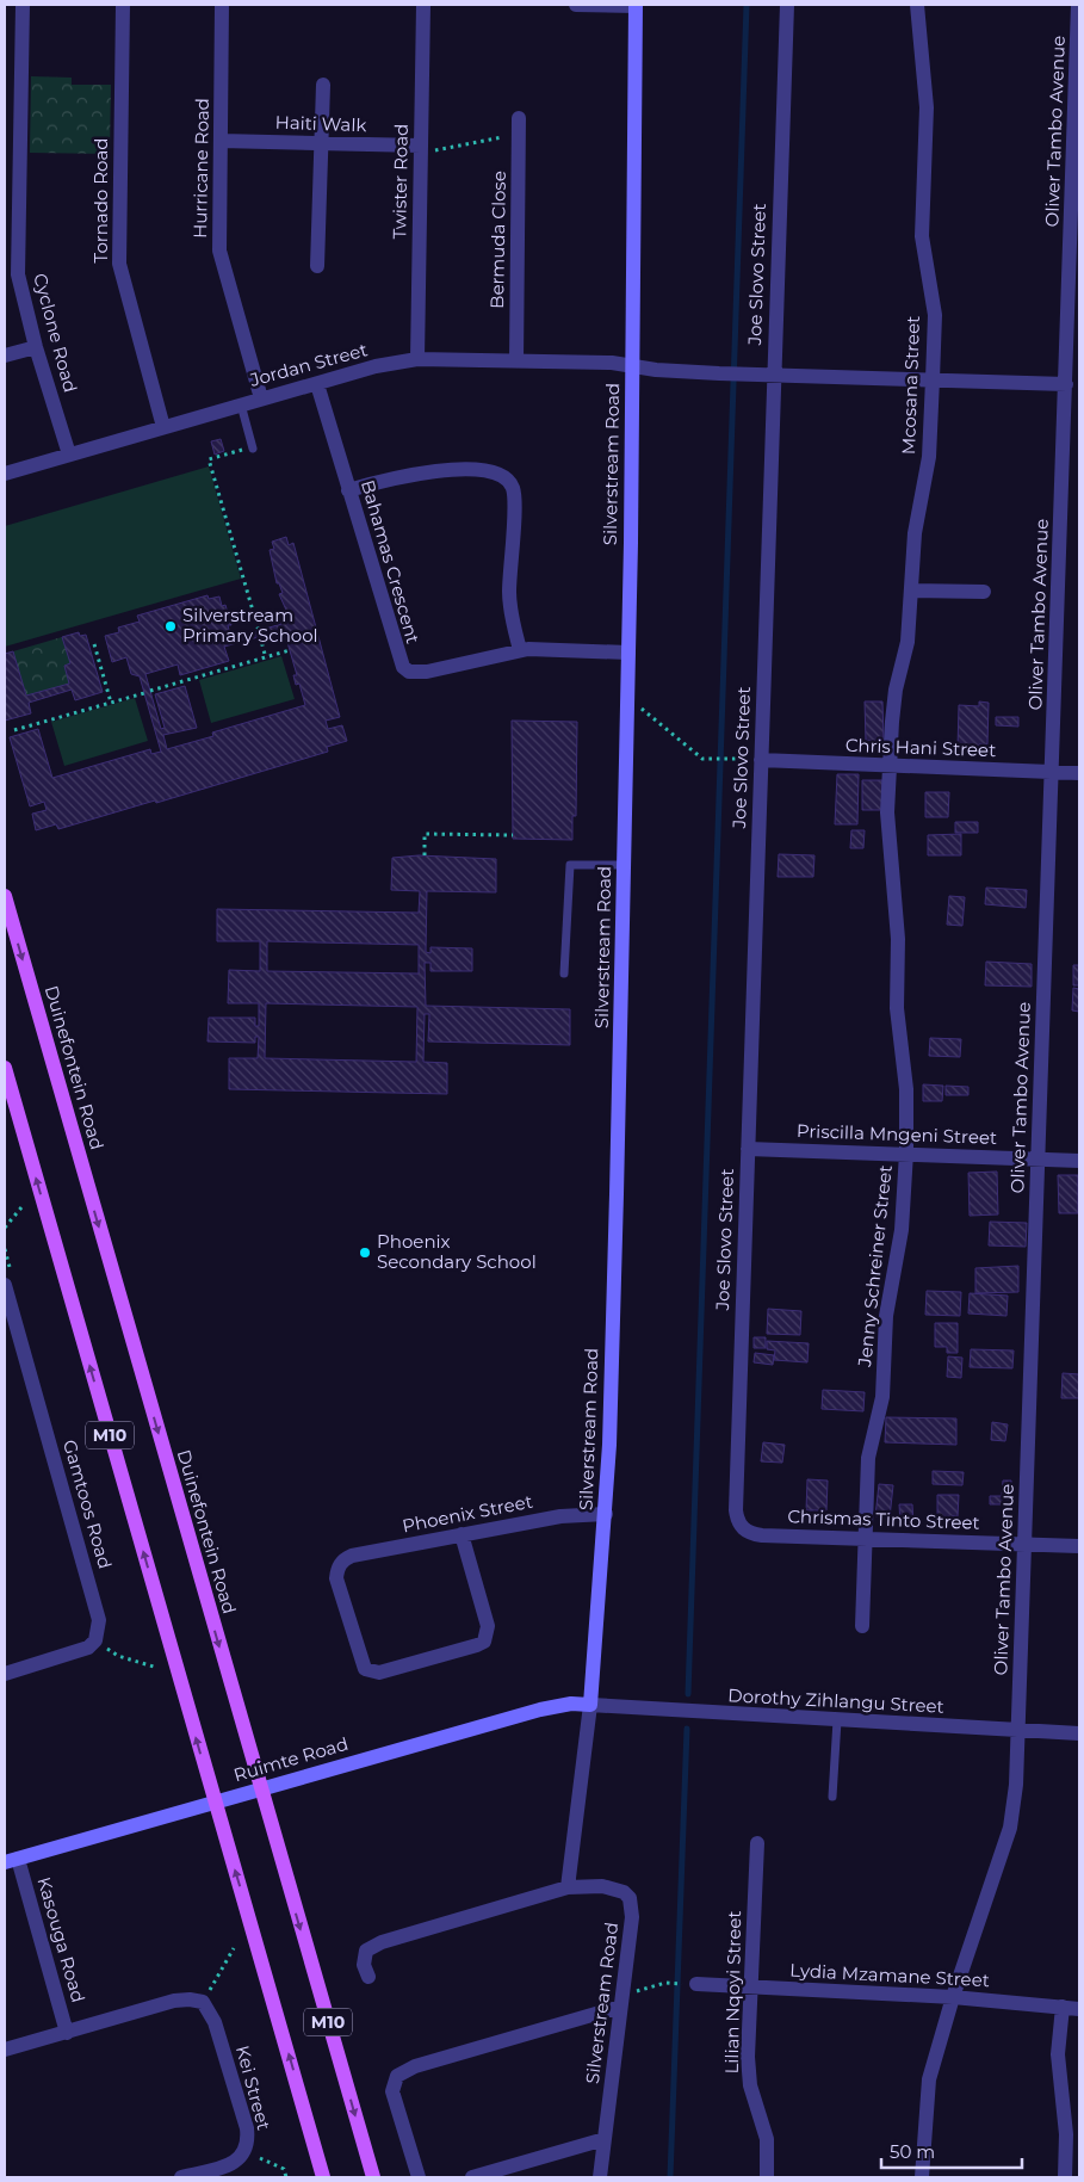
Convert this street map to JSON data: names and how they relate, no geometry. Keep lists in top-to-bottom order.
{
  "streets": {
    "main road": ["Duinefontein Road", "M10"],
    "street": [
      "Haiti Walk",
      "Oliver Tambo Avenue",
      "Hurricane Road",
      "Twister Road",
      "Tornado Road",
      "Bermuda Close",
      "Joe Slovo Street",
      "Cyclone Road",
      "Jordan Street",
      "Mcosana Street",
      "Silverstream Road",
      "Bahamas Crescent",
      "Chris Hani Street",
      "Priscilla Mngeni Street",
      "Jenny Schreiner Street",
      "Gamtoos Road",
      "Phoenix Street",
      "Chrismas Tinto Street",
      "Dorothy Zihlangu Street",
      "Ruimte Road",
      "Kasouga Road",
      "Lydia Mzamane Street",
      "Lilian Nqoyi Street",
      "Kei Street"
    ]
  },
  "crossings": [
    ["Haiti Walk", "Hurricane Road"],
    ["Haiti Walk", "Twister Road"],
    ["Oliver Tambo Avenue", "Jordan Street"],
    ["Oliver Tambo Avenue", "Chris Hani Street"],
    ["Oliver Tambo Avenue", "Priscilla Mngeni Street"],
    ["Oliver Tambo Avenue", "Chrismas Tinto Street"],
    ["Oliver Tambo Avenue", "Dorothy Zihlangu Street"],
    ["Oliver Tambo Avenue", "Lydia Mzamane Street"],
    ["Hurricane Road", "Jordan Street"],
    ["Twister Road", "Jordan Street"],
    ["Tornado Road", "Jordan Street"],
    ["Bermuda Close", "Jordan Street"],
    ["Joe Slovo Street", "Jordan Street"],
    ["Joe Slovo Street", "Chris Hani Street"],
    ["Joe Slovo Street", "Priscilla Mngeni Street"],
    ["Joe Slovo Street", "Chrismas Tinto Street"],
    ["Cyclone Road", "Jordan Street"],
    ["Jordan Street", "Mcosana Street"],
    ["Jordan Street", "Silverstream Road"],
    ["Jordan Street", "Bahamas Crescent"],
    ["Mcosana Street", "Chris Hani Street"],
    ["Mcosana Street", "Jenny Schreiner Street"],
    ["Silverstream Road", "Bahamas Crescent"],
    ["Silverstream Road", "Phoenix Street"],
    ["Silverstream Road", "Dorothy Zihlangu Street"],
    ["Silverstream Road", "Ruimte Road"],
    ["Chris Hani Street", "Jenny Schreiner Street"],
    ["Duinefontein Road", "Ruimte Road"],
    ["Priscilla Mngeni Street", "Jenny Schreiner Street"],
    ["Jenny Schreiner Street", "Chrismas Tinto Street"],
    ["M10", "Ruimte Road"],
    ["Dorothy Zihlangu Street", "Ruimte Road"],
    ["Ruimte Road", "Kasouga Road"],
    ["Kasouga Road", "Kei Street"],
    ["Lydia Mzamane Street", "Lilian Nqoyi Street"]
  ],
  "places": ["Silverstream Primary School", "Phoenix Secondary School"],
  "scale_bar": "50 m"
}
